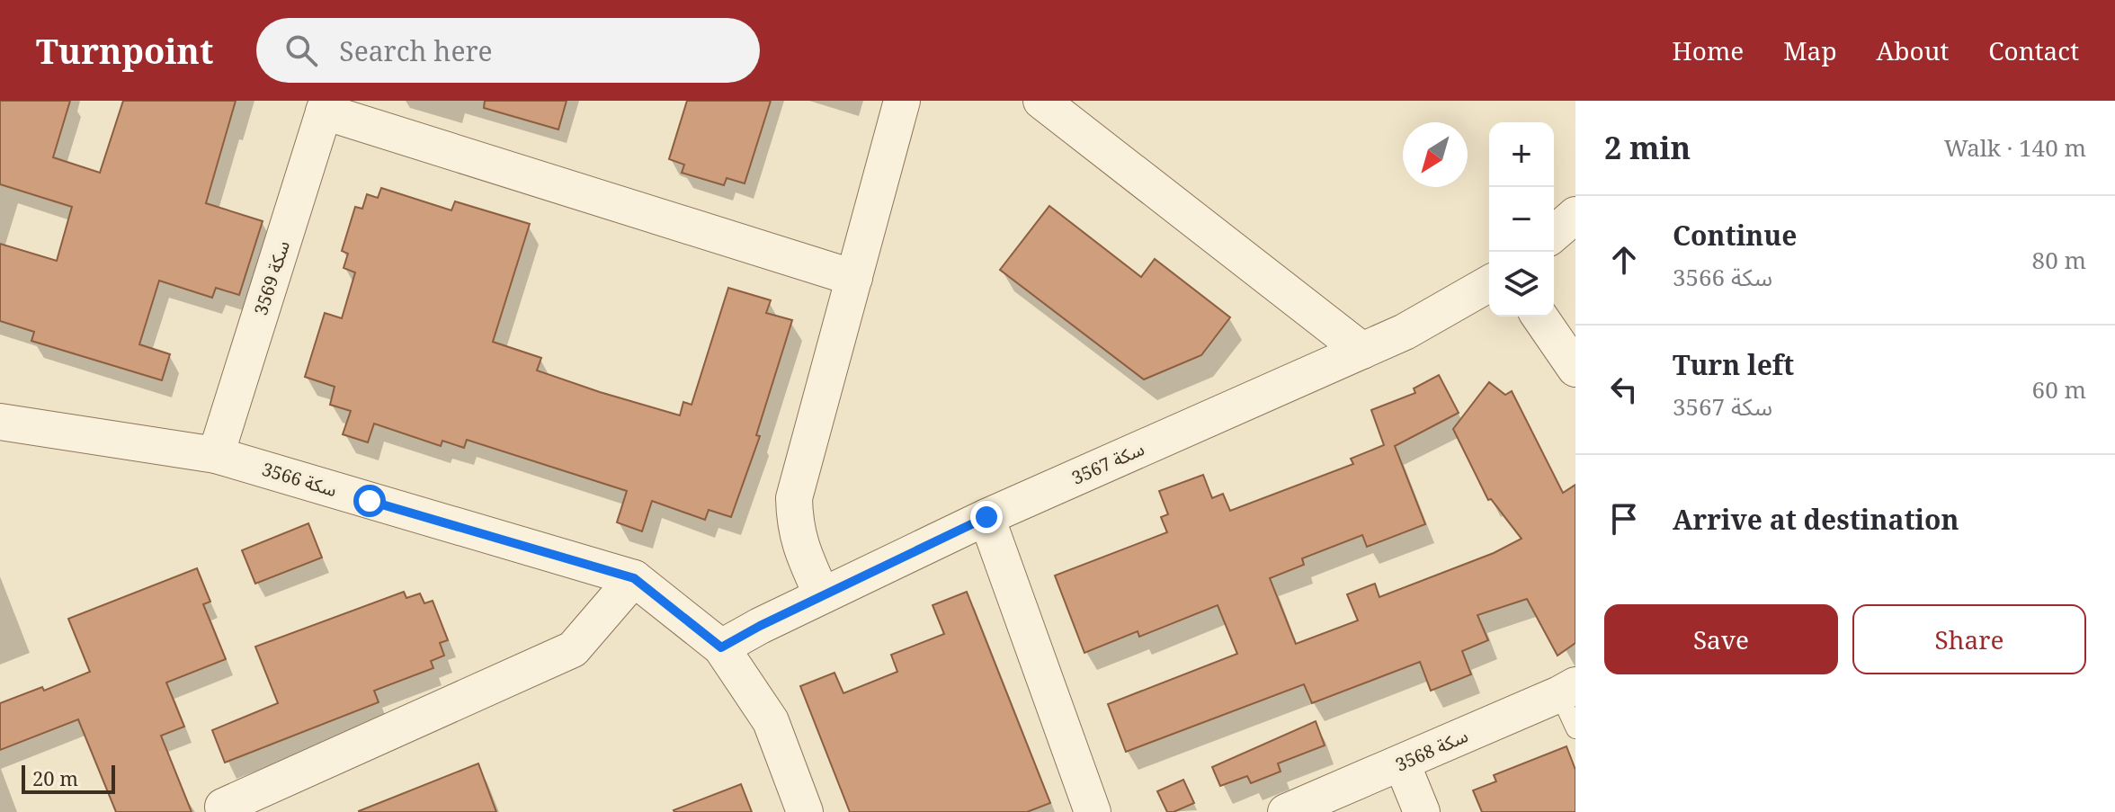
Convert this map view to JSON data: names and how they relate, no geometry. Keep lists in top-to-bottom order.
{
  "streets": {
    "street": [
      "سكة 3569",
      "سكة 3567",
      "سكة 3566",
      "سكة 3568"
    ]
  },
  "crossings": [
    ["سكة 3569", "سكة 3566"],
    ["سكة 3567", "سكة 3566"]
  ],
  "scale_bar": "20 m",
  "north": "bottom left",
  "page": {
    "header": "Turnpoint",
    "search": "Search here",
    "nav": [
      "Home",
      "Map",
      "About",
      "Contact"
    ],
    "heading": ["2 min", "Walk · 140 m"],
    "map_buttons": ["+", "−"],
    "list": [
      ["Continue", "سكة 3566", "80 m"],
      ["Turn left", "سكة 3567", "60 m"],
      "Arrive at destination"
    ],
    "buttons": ["Save", "Share"],
    "scale": "20 m"
  }
}
